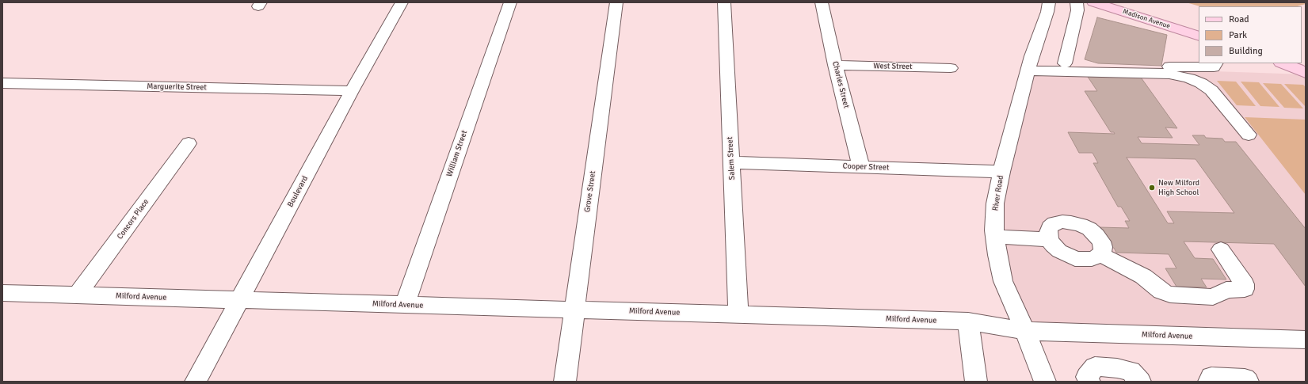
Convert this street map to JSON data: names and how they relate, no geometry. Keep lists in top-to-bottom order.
{
  "streets": {
    "main road": ["Madison Avenue"],
    "street": [
      "West Street",
      "Charles Street",
      "Marguerite Street",
      "William Street",
      "Salem Street",
      "Cooper Street",
      "Boulevard",
      "Grove Street",
      "River Road",
      "Concors Place",
      "Milford Avenue"
    ]
  },
  "crossings": [
    ["West Street", "Charles Street"],
    ["Charles Street", "Cooper Street"],
    ["Marguerite Street", "Boulevard"],
    ["William Street", "Milford Avenue"],
    ["Salem Street", "Cooper Street"],
    ["Salem Street", "Milford Avenue"],
    ["Cooper Street", "River Road"],
    ["Boulevard", "Milford Avenue"],
    ["Grove Street", "Milford Avenue"],
    ["River Road", "Milford Avenue"],
    ["Concors Place", "Milford Avenue"]
  ],
  "places": ["New Milford High School"],
  "legend": ["Road", "Park", "Building"]
}
